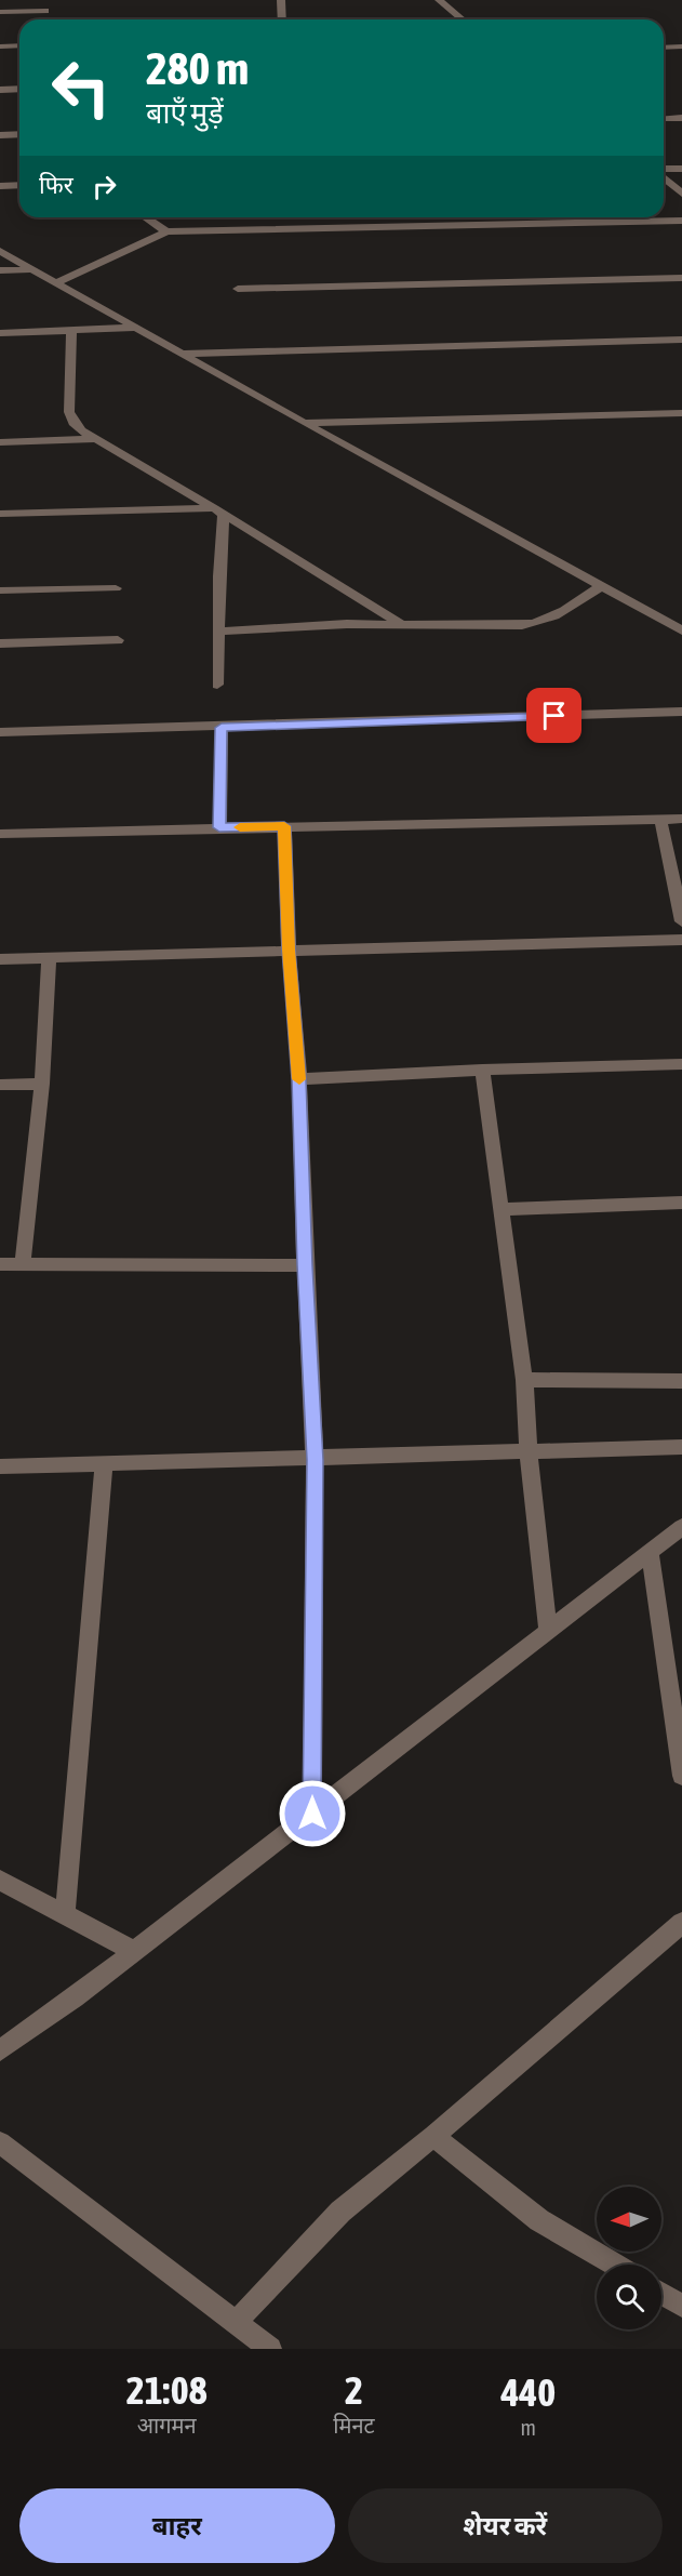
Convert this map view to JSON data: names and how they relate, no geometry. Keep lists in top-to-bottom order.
{
  "north": "left",
  "page": {
    "turn": ["280 m", "बाएँ मुड़ें"],
    "then": "फिर",
    "eta": [
      "21:08",
      "आगमन",
      "2",
      "मिनट",
      "440",
      "m"
    ],
    "buttons": ["बाहर", "शेयर करें"]
  }
}
